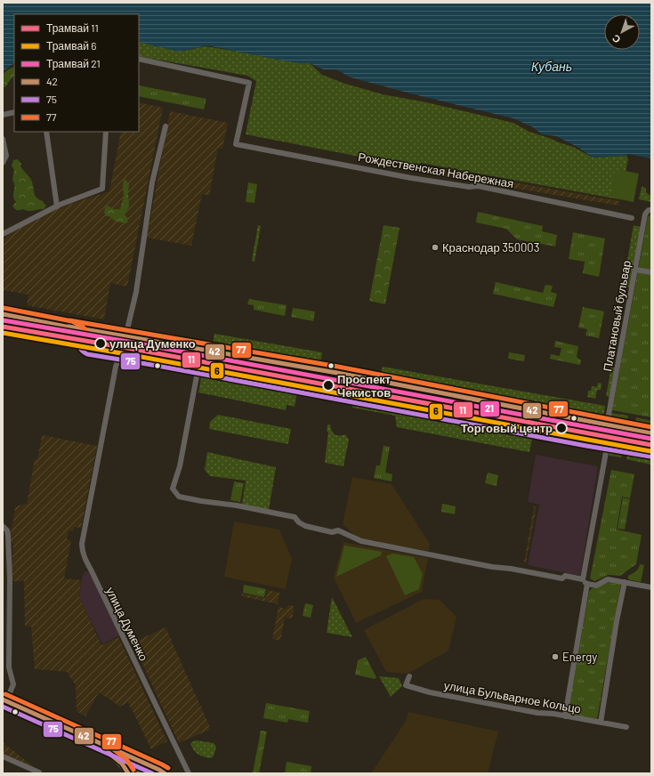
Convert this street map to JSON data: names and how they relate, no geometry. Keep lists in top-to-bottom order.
{
  "streets": {
    "street": [
      "Рождественская Набережная",
      "Платановый бульвар",
      "улица Думенко",
      "улица Бульварное Кольцо"
    ]
  },
  "water": ["Кубань"],
  "places": [
    "Краснодар 350003",
    "улица Думенко",
    "Проспект Чекистов",
    "Торговый центр",
    "Energy"
  ],
  "lines": [
    "transit line 77",
    "transit line 42",
    "tram line 21",
    "transit line 75",
    "tram line 11",
    "tram line 6"
  ],
  "legend": [
    "Трамвай 11",
    "Трамвай 6",
    "Трамвай 21",
    "42",
    "75",
    "77"
  ],
  "north": "bottom left"
}
